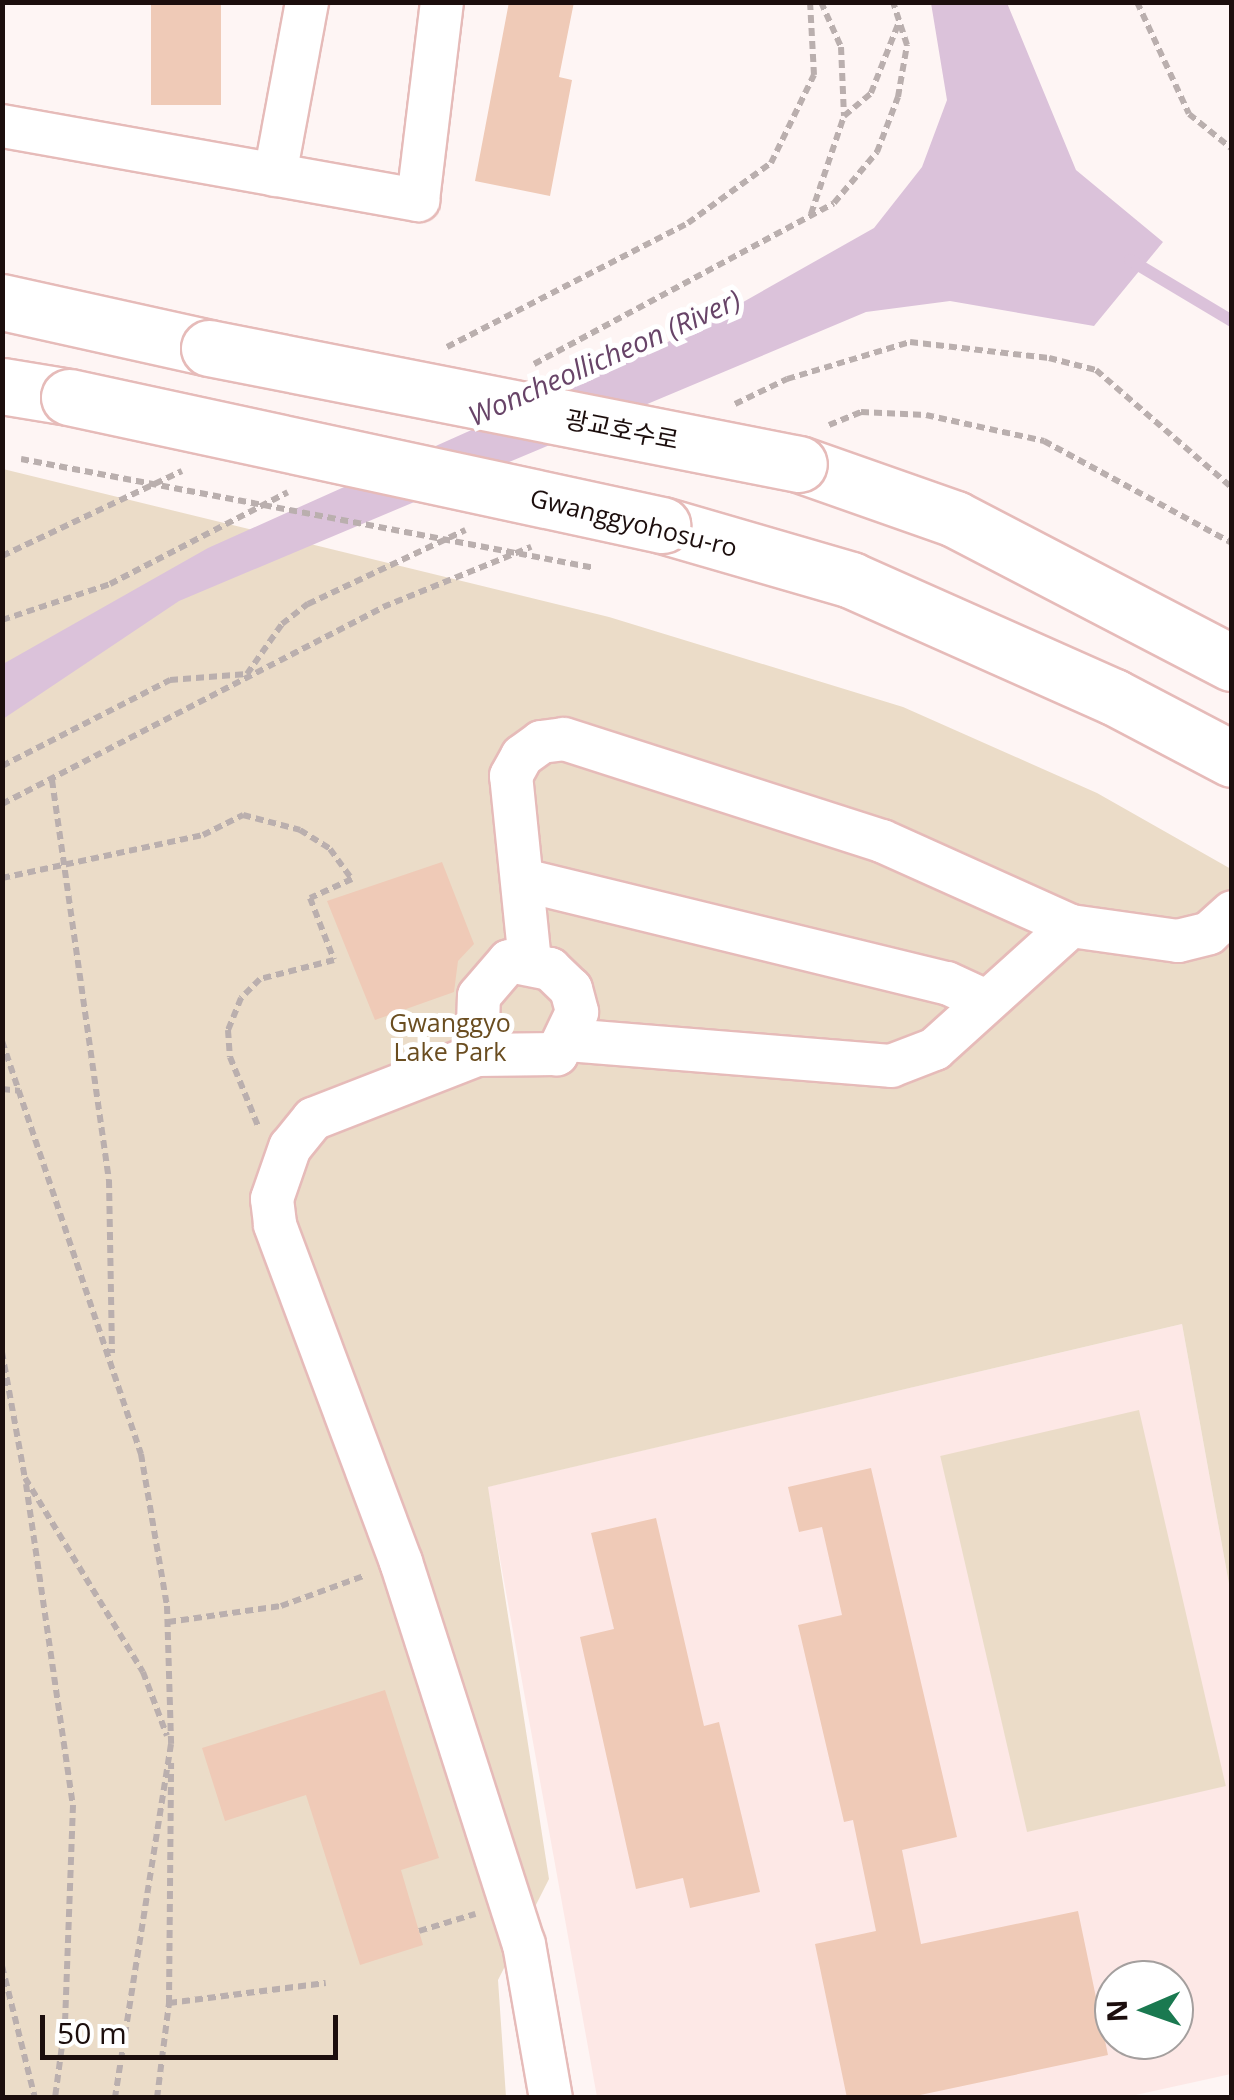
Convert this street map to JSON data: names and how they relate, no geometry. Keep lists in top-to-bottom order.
{
  "streets": {
    "main road": ["광교호수로", "Gwanggyohosu-ro"]
  },
  "water": ["Woncheollicheon (River)"],
  "parks": ["Gwanggyo Lake Park"],
  "scale_bar": "50 m",
  "north": "left"
}
